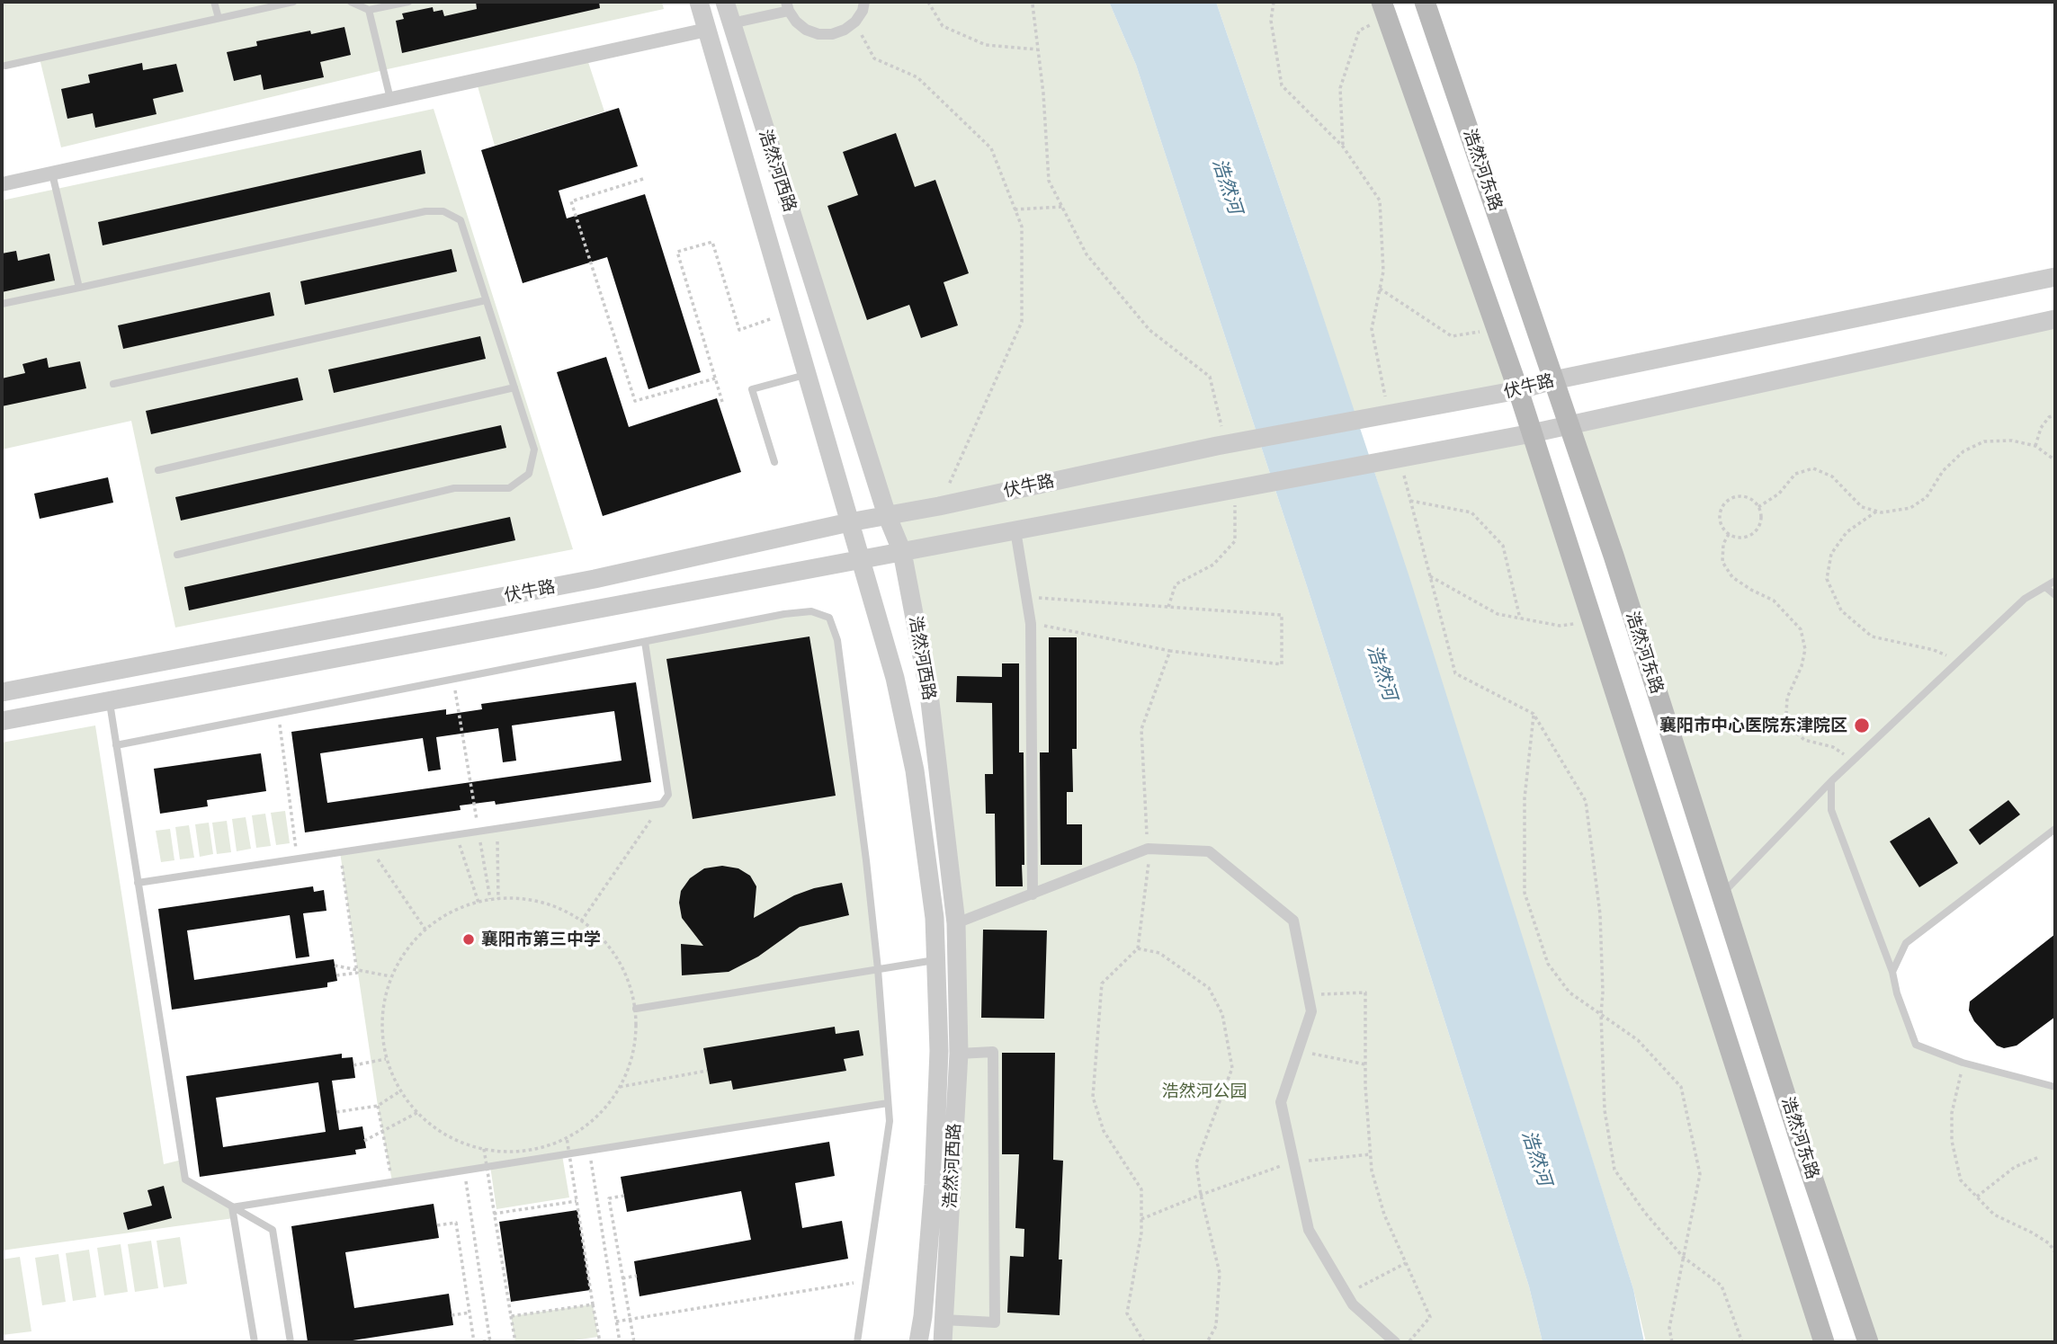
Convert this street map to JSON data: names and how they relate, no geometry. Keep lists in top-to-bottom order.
{
  "streets": {
    "main road": ["浩然河东路"],
    "street": ["浩然河西路", "伏牛路"]
  },
  "crossings": [
    ["浩然河东路", "伏牛路"],
    ["浩然河西路", "伏牛路"]
  ],
  "water": ["浩然河"],
  "parks": ["浩然河公园"],
  "places": ["襄阳市中心医院东津院区", "襄阳市第三中学"]
}
